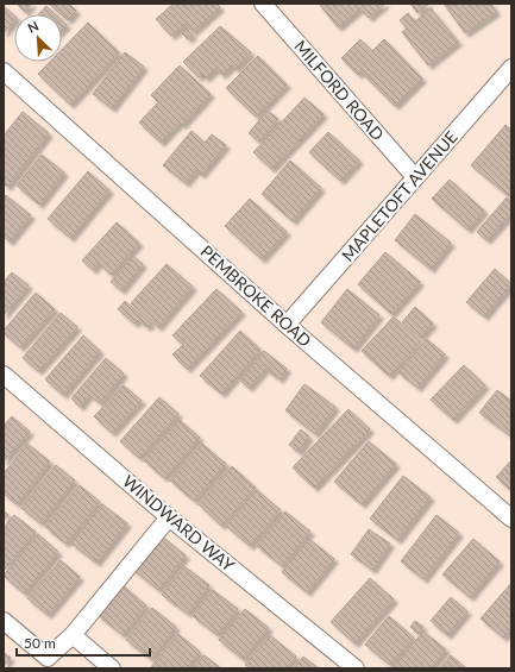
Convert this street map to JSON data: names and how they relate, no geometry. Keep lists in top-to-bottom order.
{
  "streets": {
    "street": [
      "MILFORD ROAD",
      "MAPLETOFT AVENUE",
      "PEMBROKE ROAD",
      "WINDWARD WAY"
    ]
  },
  "crossings": [
    ["MILFORD ROAD", "MAPLETOFT AVENUE"],
    ["MAPLETOFT AVENUE", "PEMBROKE ROAD"]
  ],
  "scale_bar": "50 m",
  "north": "top left"
}
